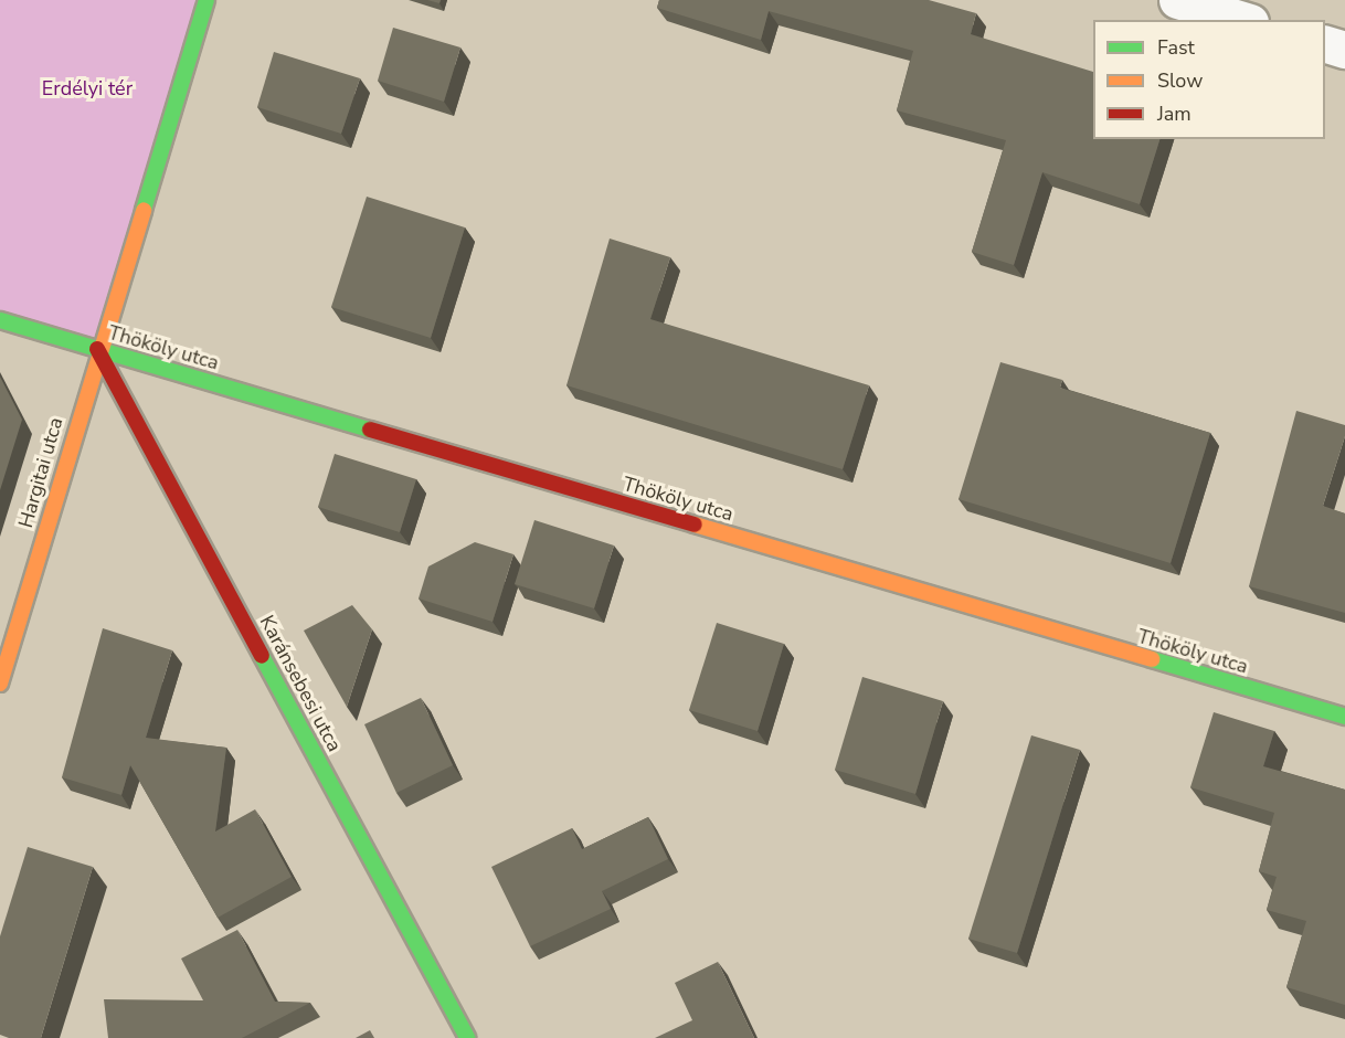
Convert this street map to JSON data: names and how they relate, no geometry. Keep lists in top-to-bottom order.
{
  "streets": {
    "street": ["Thököly utca", "Hargitai utca", "Karánsebesi utca"]
  },
  "crossings": [
    ["Thököly utca", "Hargitai utca"],
    ["Thököly utca", "Karánsebesi utca"],
    ["Hargitai utca", "Karánsebesi utca"]
  ],
  "parks": ["Erdélyi tér"],
  "legend": ["Fast", "Slow", "Jam"]
}
